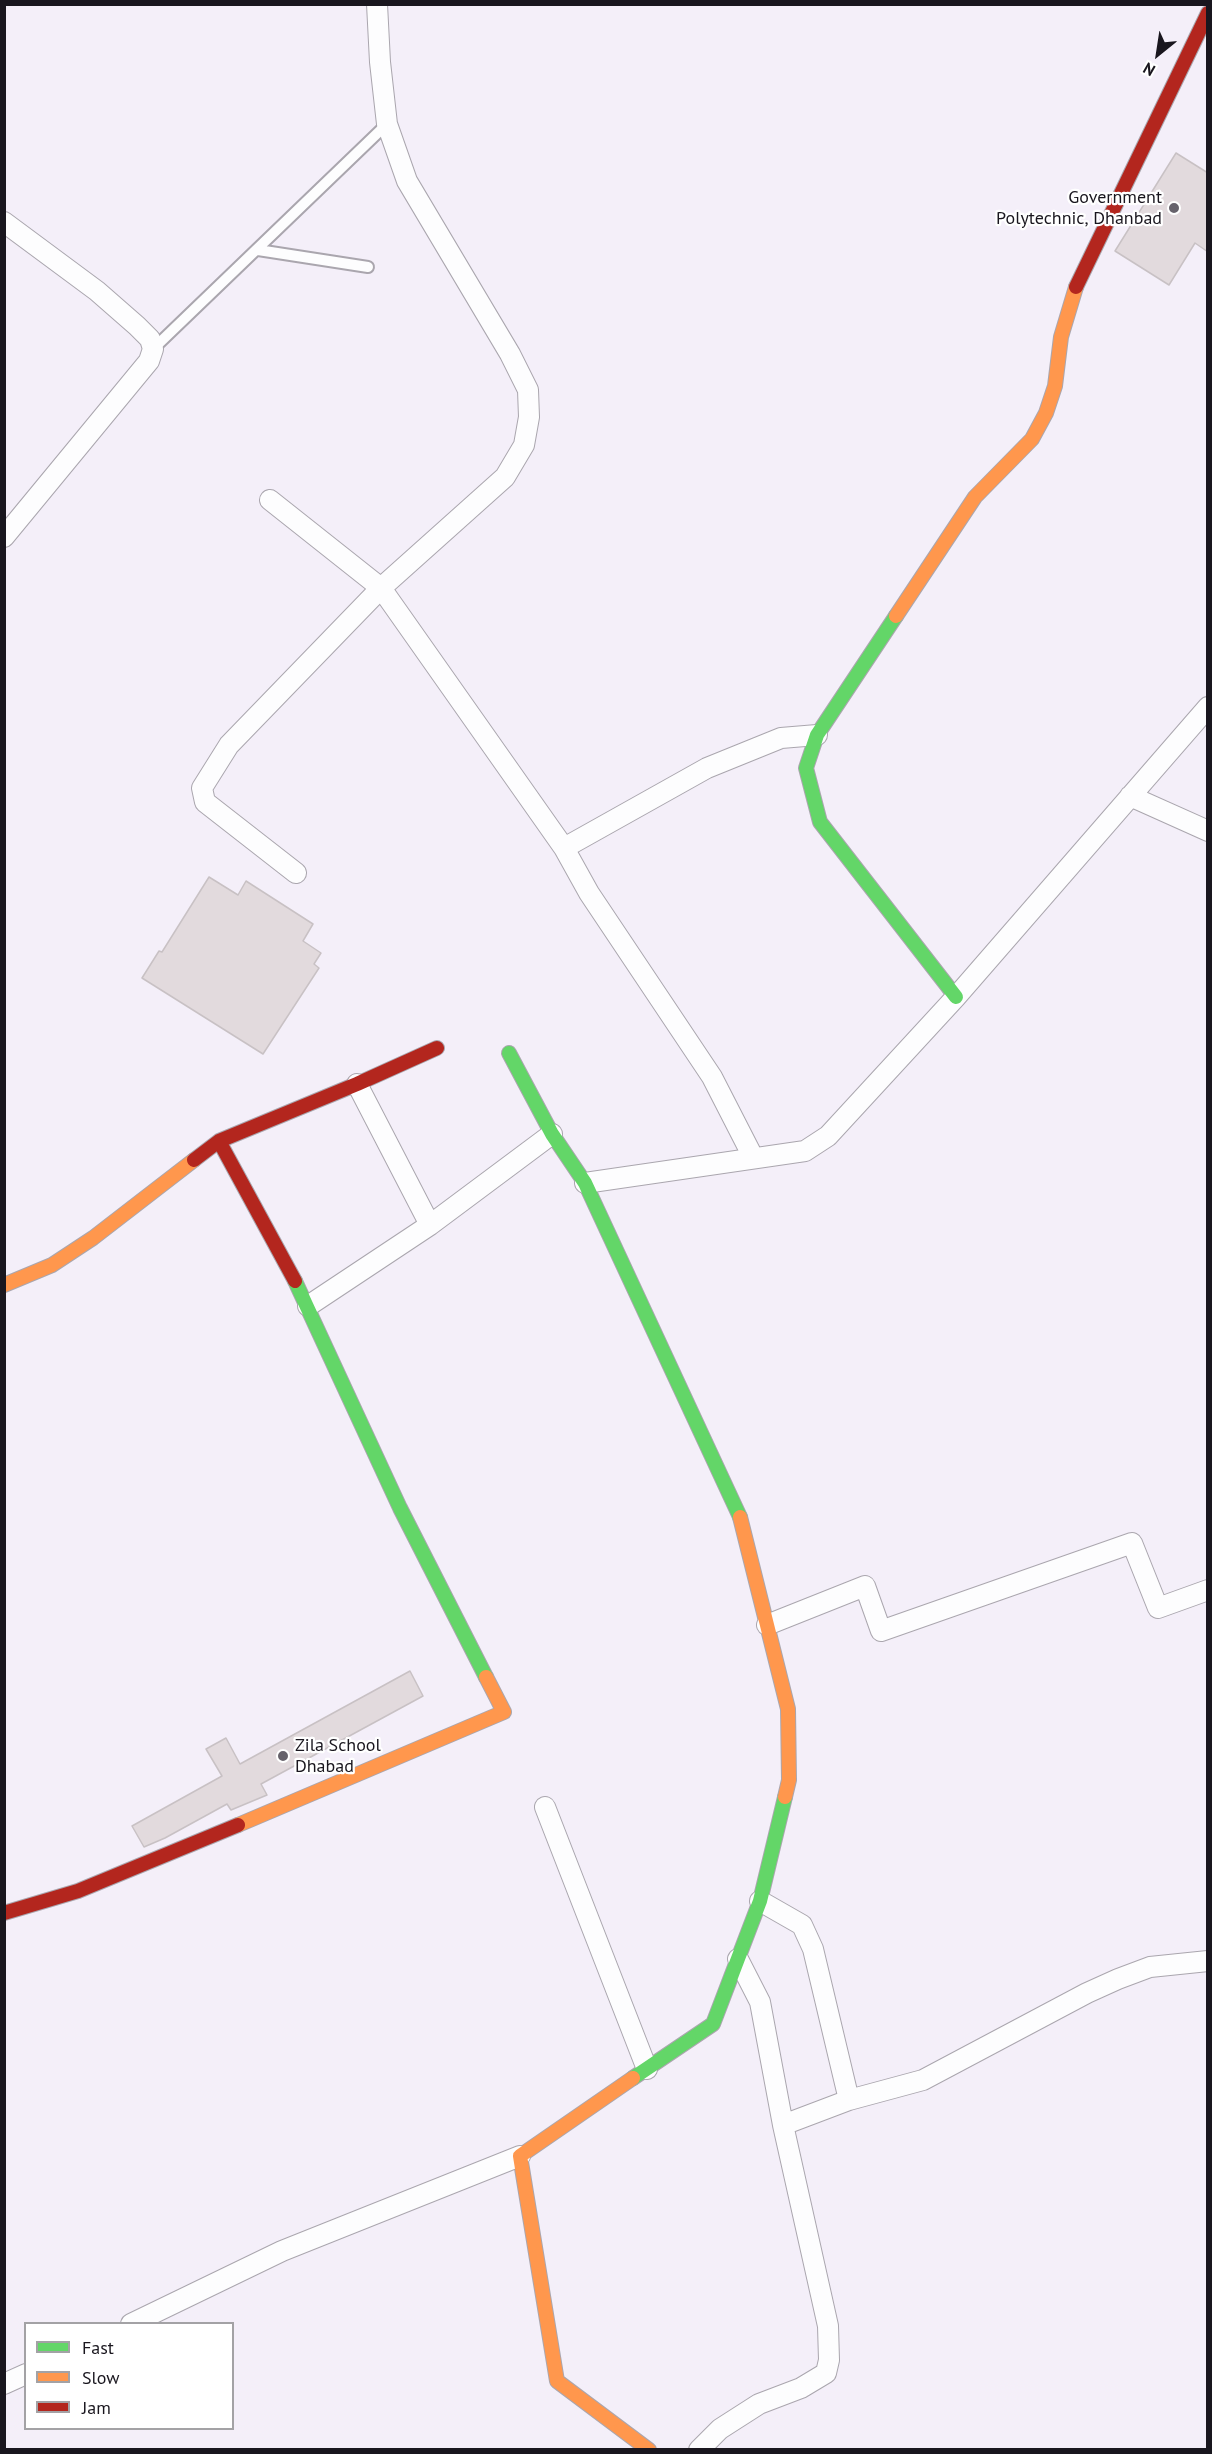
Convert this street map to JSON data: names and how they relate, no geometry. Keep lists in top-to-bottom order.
{
  "places": ["Government Polytechnic, Dhanbad", "Zila School Dhabad"],
  "legend": ["Fast", "Slow", "Jam"],
  "north": "bottom left"
}
